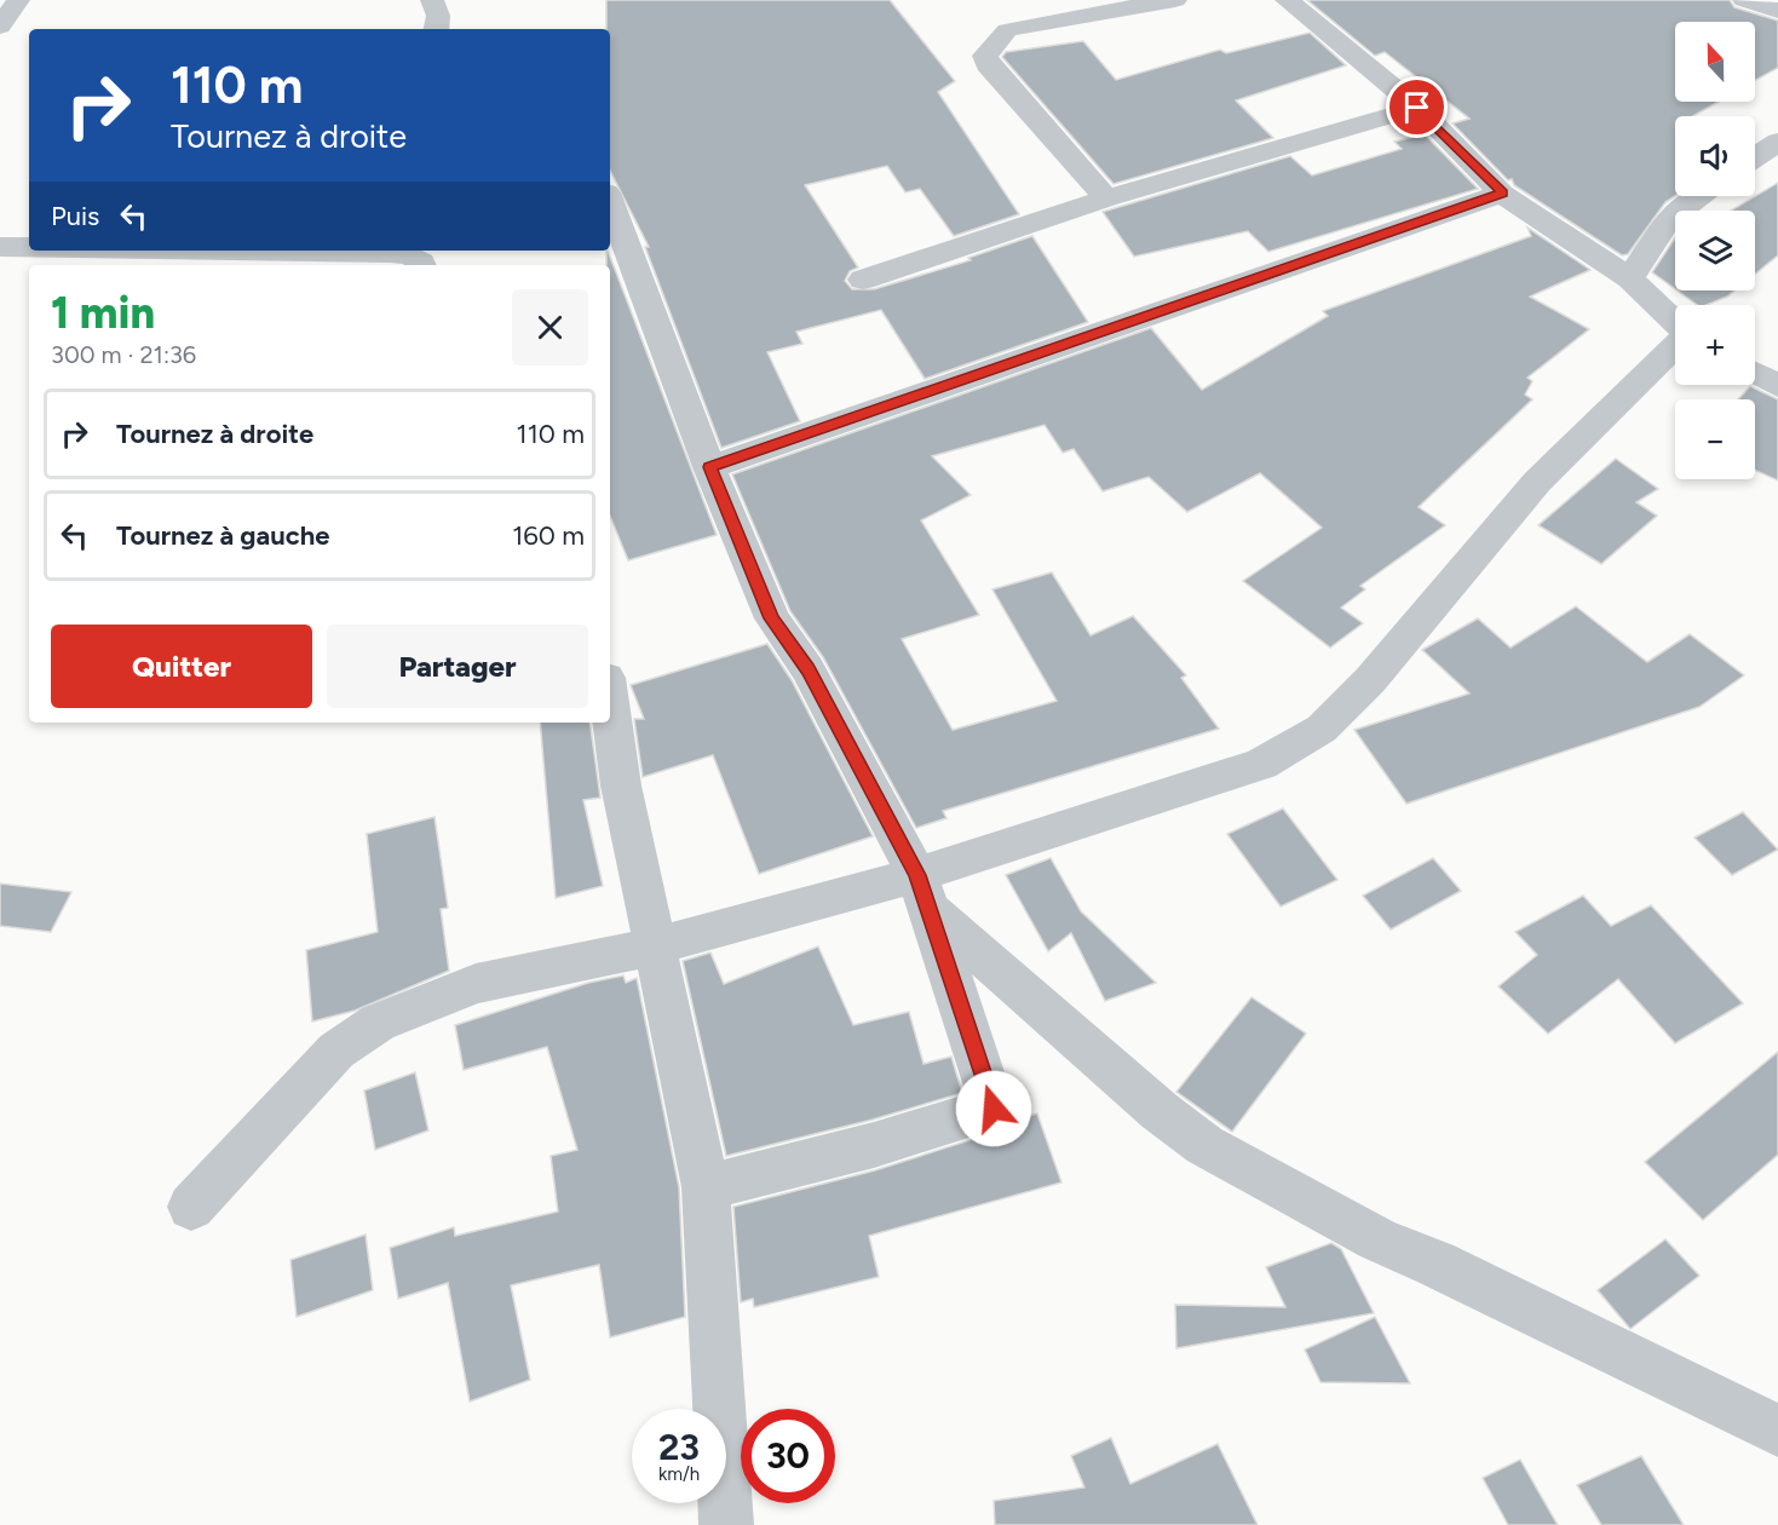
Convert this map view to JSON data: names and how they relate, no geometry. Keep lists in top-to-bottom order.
{
  "north": "top",
  "page": {
    "map_buttons": ["+", "−"],
    "turn": ["110 m", "Tournez à droite"],
    "then": "Puis",
    "heading": ["1 min", "300 m · 21:36"],
    "list": [
      {
        "name": "Tournez à droite",
        "value": "110 m"
      },
      {
        "name": "Tournez à gauche",
        "value": "160 m"
      }
    ],
    "buttons": ["Quitter", "Partager"],
    "speed": "23 km/h",
    "limit": "30"
  }
}
